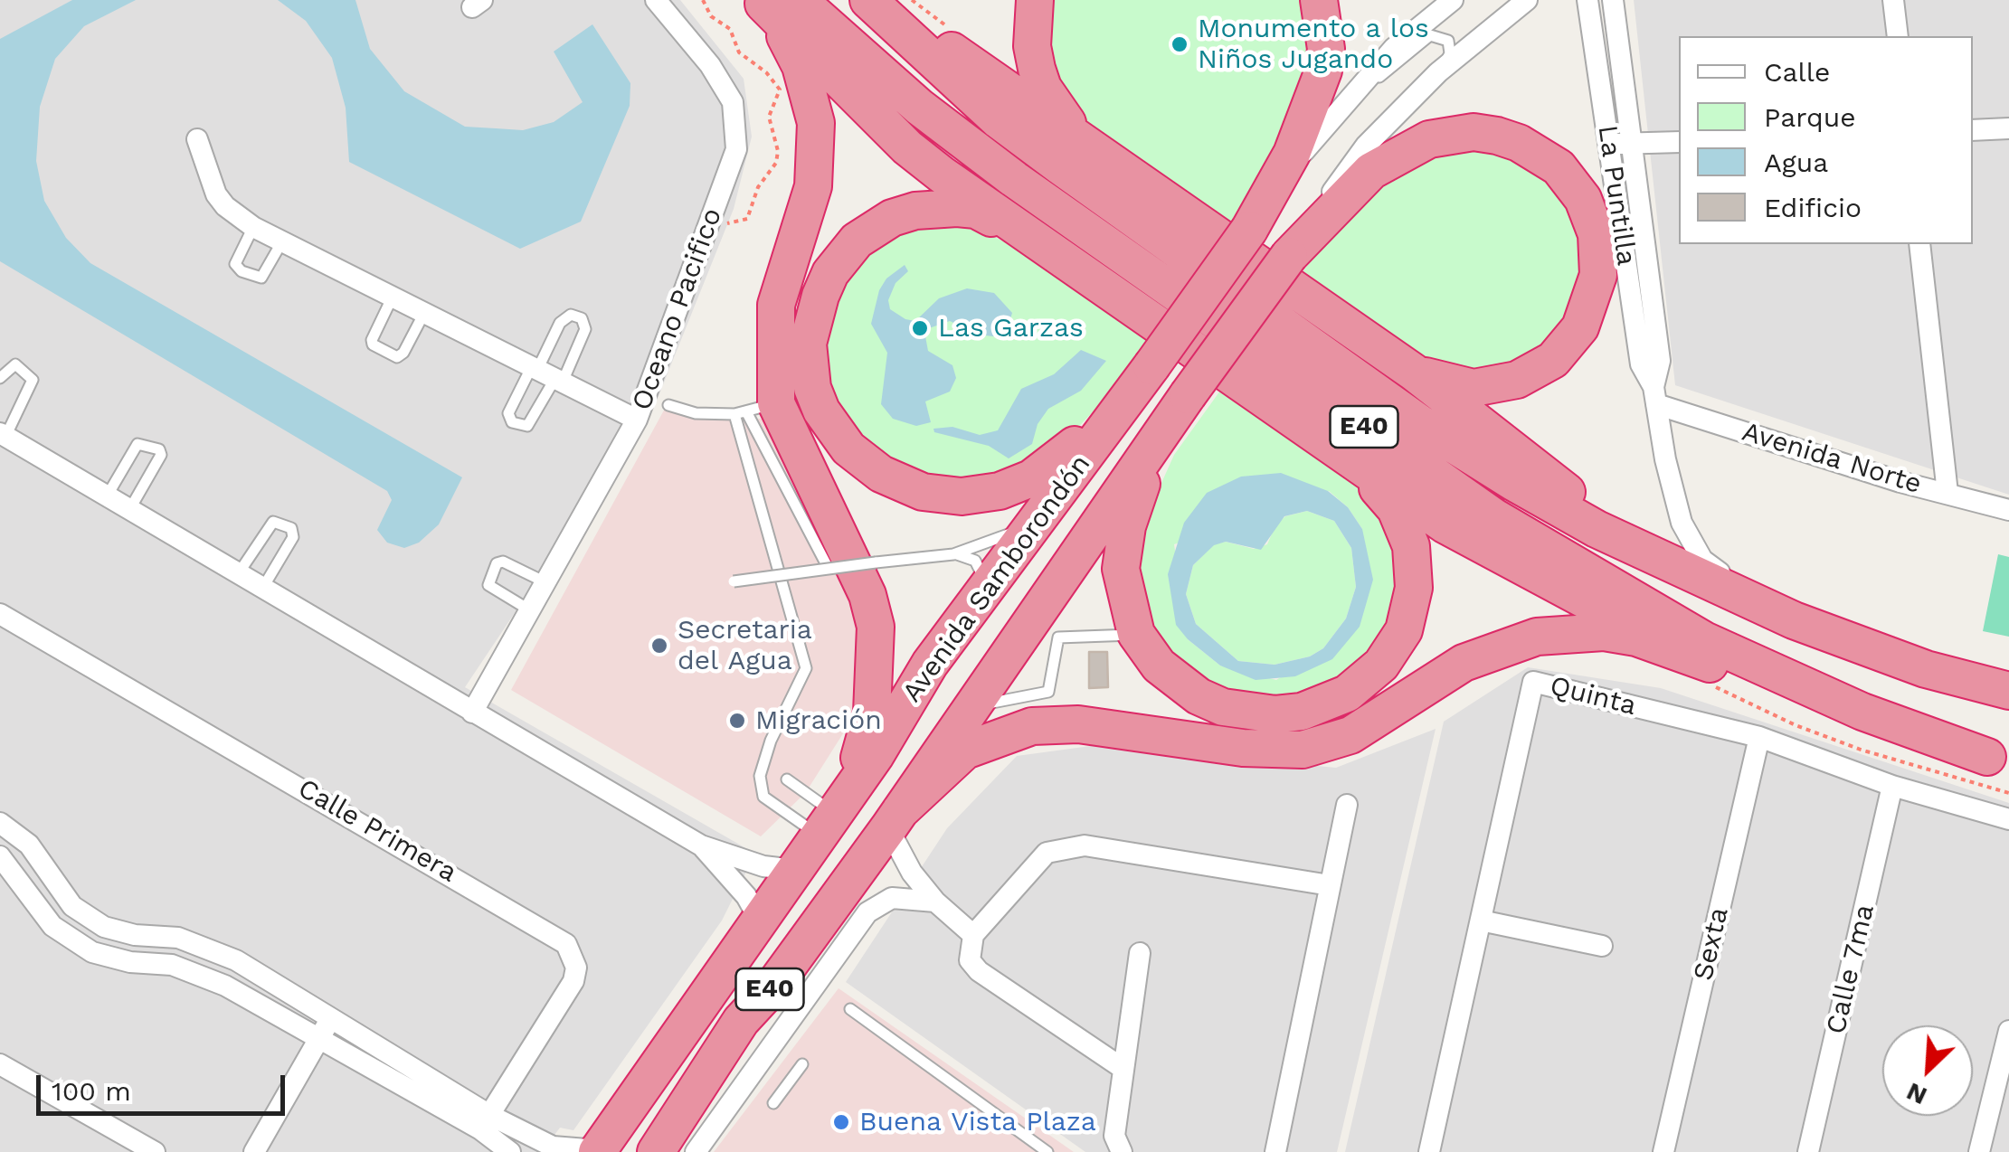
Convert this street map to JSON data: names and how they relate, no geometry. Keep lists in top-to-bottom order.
{
  "streets": {
    "highway": ["E40", "Avenida Samborondón"],
    "street": [
      "La Puntilla",
      "Oceano Pacifico",
      "Avenida Norte",
      "Quinta",
      "Calle Primera",
      "Sexta",
      "Calle 7ma"
    ]
  },
  "crossings": [
    ["La Puntilla", "E40"],
    ["La Puntilla", "Avenida Norte"],
    ["Quinta", "Sexta"],
    ["Quinta", "Calle 7ma"]
  ],
  "places": [
    "Monumento a los Niños Jugando",
    "Las Garzas",
    "Secretaria del Agua",
    "Migración",
    "Buena Vista Plaza"
  ],
  "legend": [
    "Calle",
    "Parque",
    "Agua",
    "Edificio"
  ],
  "scale_bar": "100 m",
  "north": "bottom left"
}
